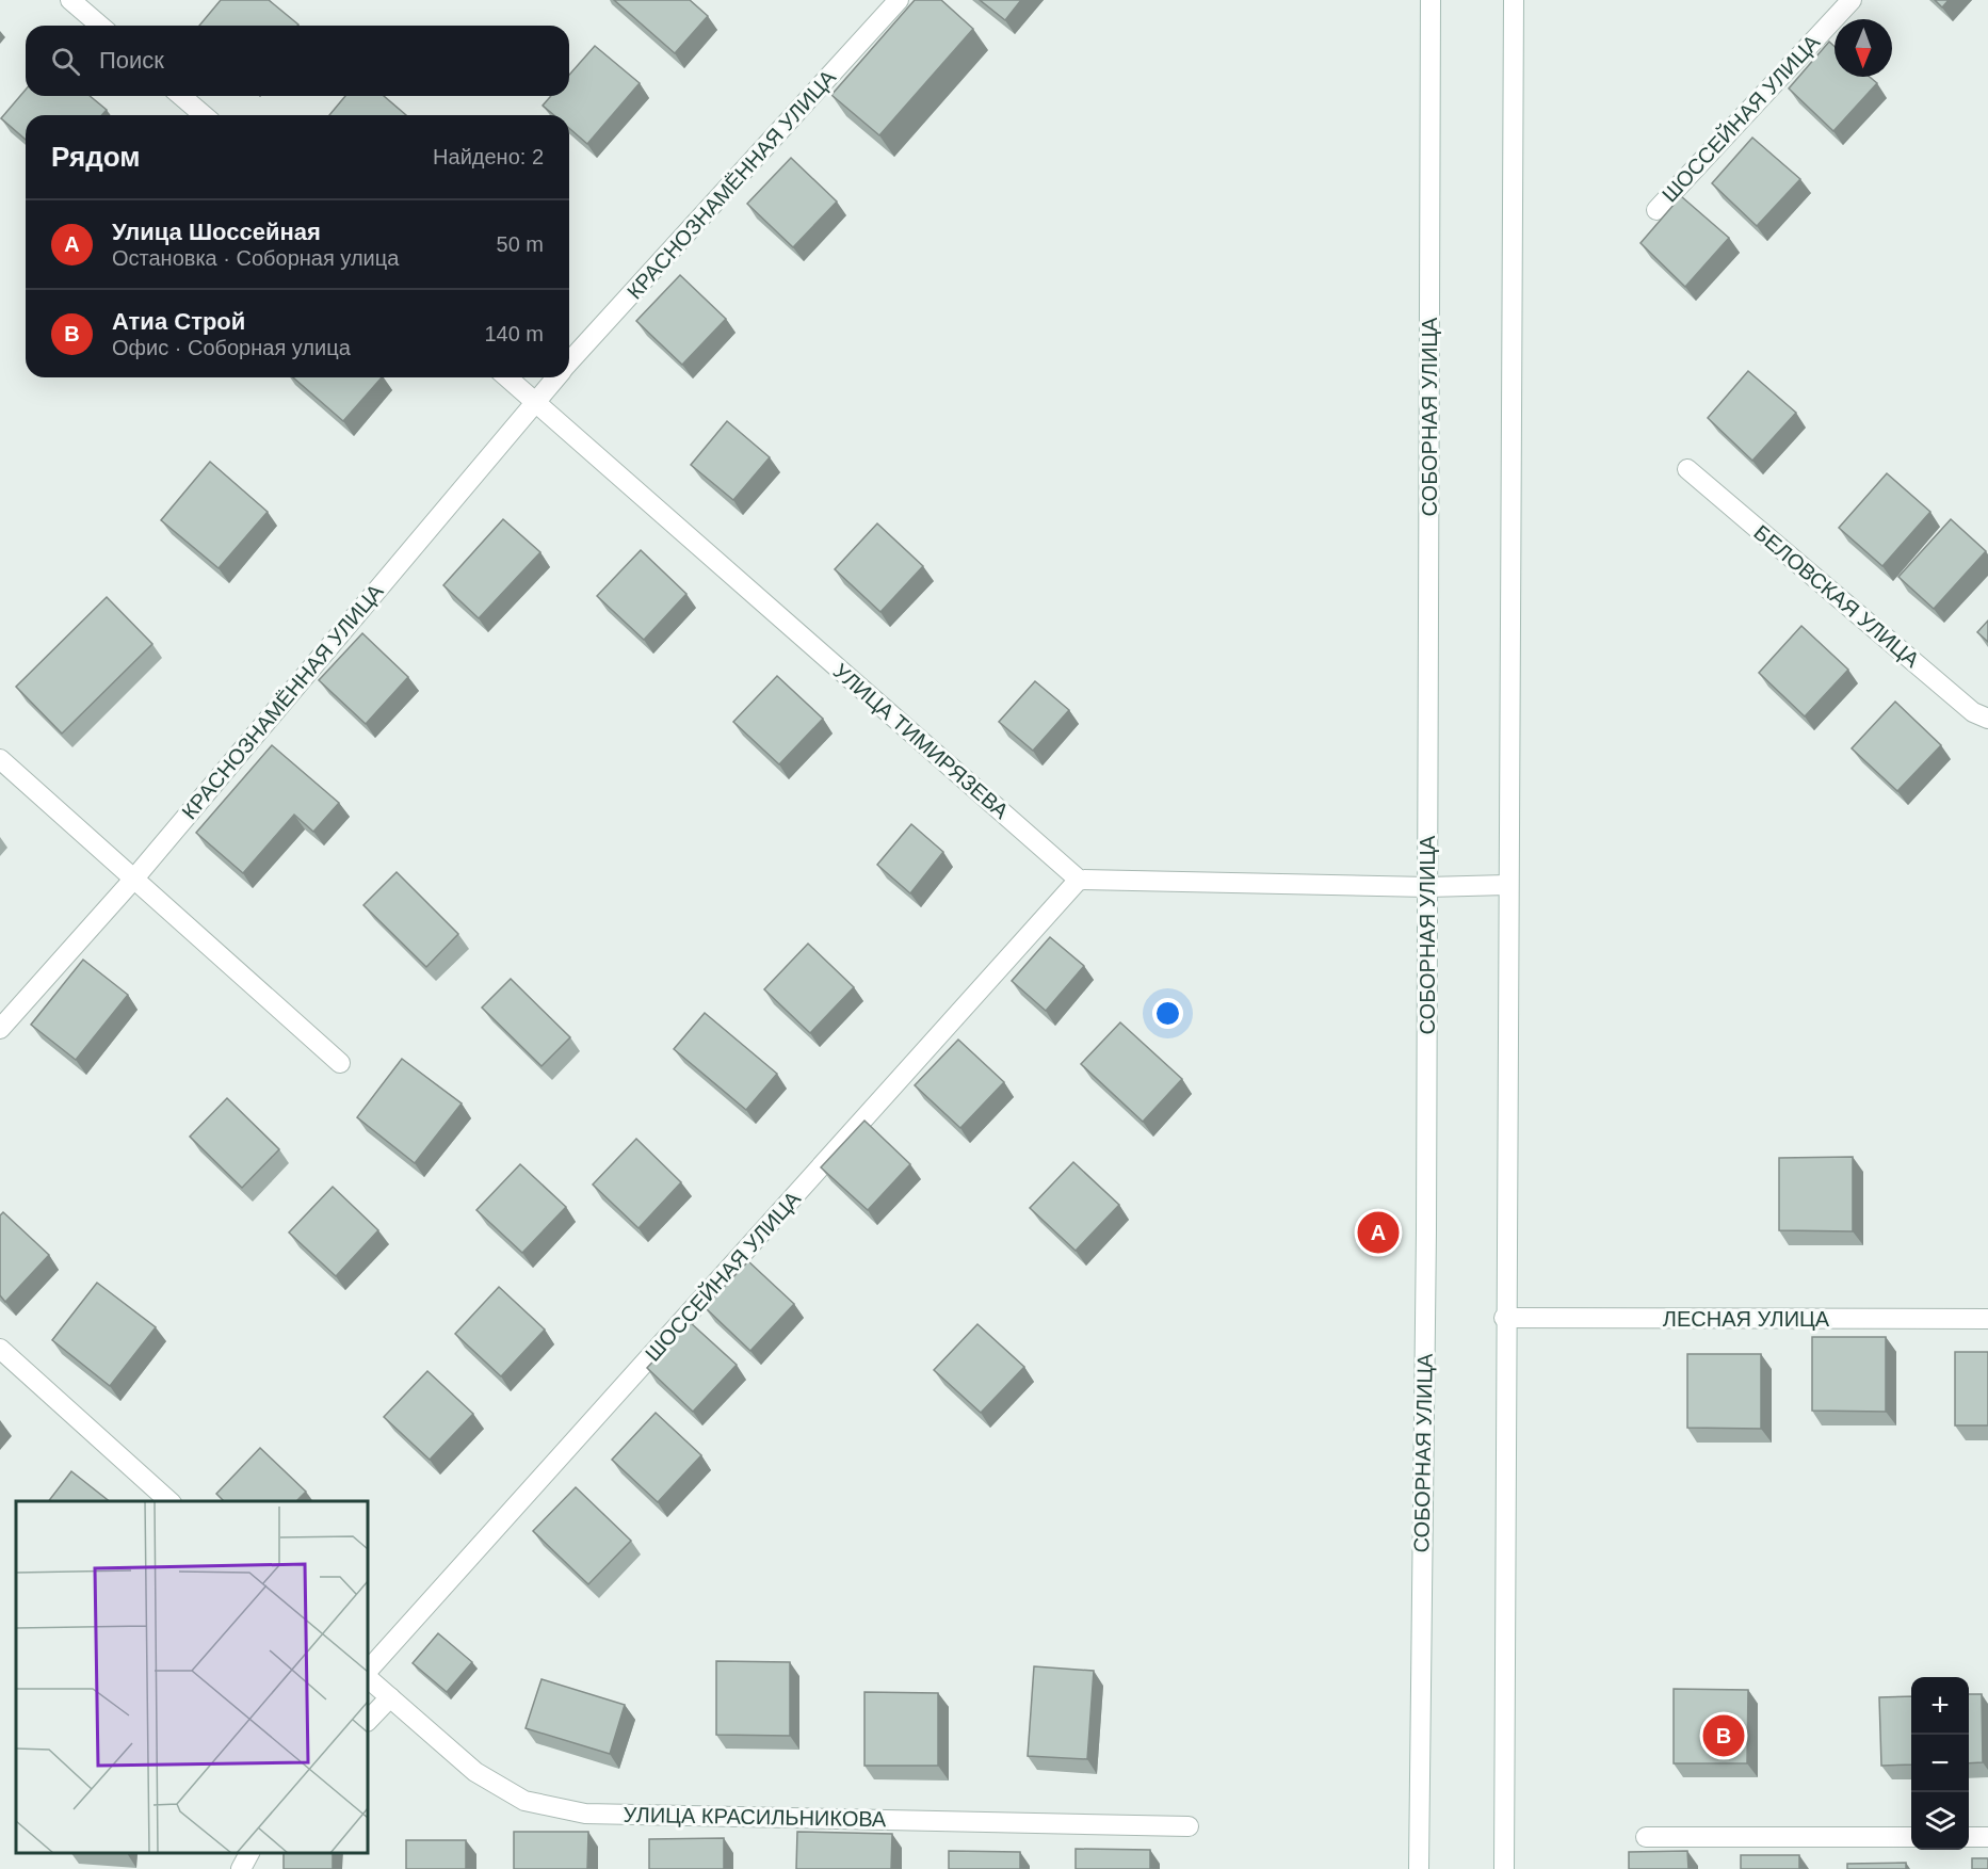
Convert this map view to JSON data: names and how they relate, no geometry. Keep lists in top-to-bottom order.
{
  "streets": {
    "street": [
      "ШОССЕЙНАЯ УЛИЦА",
      "КРАСНОЗНАМЁННАЯ УЛИЦА",
      "СОБОРНАЯ УЛИЦА",
      "БЕЛОВСКАЯ УЛИЦА",
      "УЛИЦА ТИМИРЯЗЕВА",
      "ЛЕСНАЯ УЛИЦА",
      "УЛИЦА КРАСИЛЬНИКОВА"
    ]
  },
  "crossings": [
    ["ШОССЕЙНАЯ УЛИЦА", "УЛИЦА ТИМИРЯЗЕВА"],
    ["КРАСНОЗНАМЁННАЯ УЛИЦА", "УЛИЦА ТИМИРЯЗЕВА"]
  ],
  "north": "bottom",
  "page": {
    "search": "Поиск",
    "heading": ["Рядом", "Найдено: 2"],
    "list": [
      {
        "mark": "A",
        "name": "Улица Шоссейная",
        "note": "Остановка · Соборная улица",
        "value": "50 m"
      },
      {
        "mark": "B",
        "name": "Атиа Строй",
        "note": "Офис · Соборная улица",
        "value": "140 m"
      }
    ],
    "pins": ["A", "B"],
    "map_buttons": ["+", "−"]
  }
}
